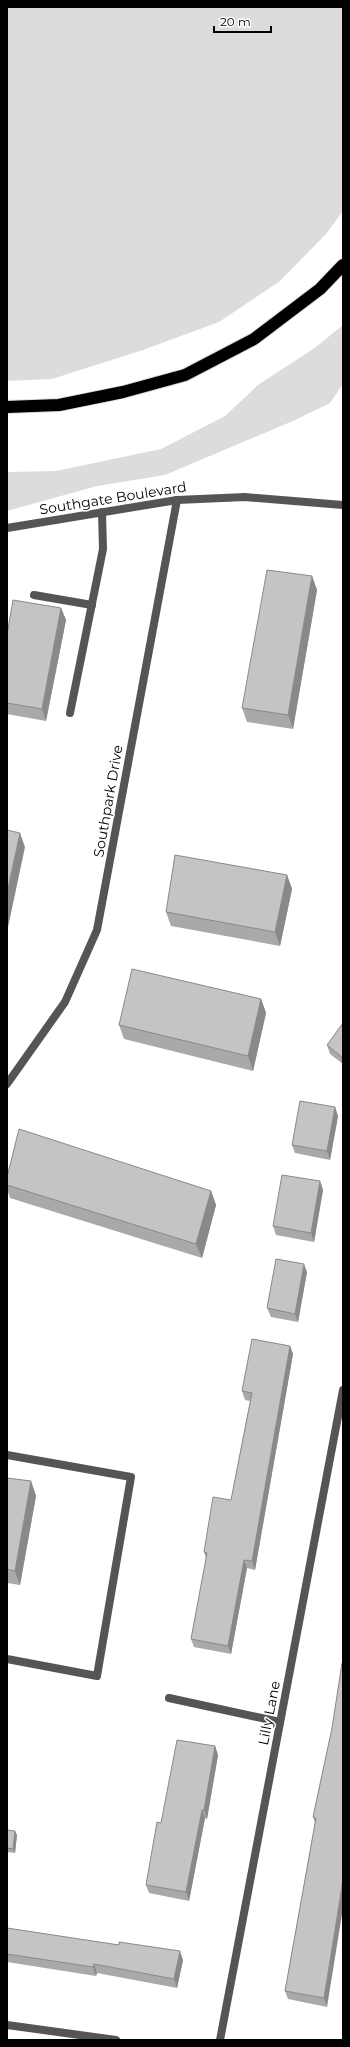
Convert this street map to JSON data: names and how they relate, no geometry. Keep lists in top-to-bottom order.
{
  "streets": {
    "street": ["Southgate Boulevard", "Southpark Drive", "Lilly Lane"]
  },
  "crossings": [
    ["Southgate Boulevard", "Southpark Drive"]
  ],
  "scale_bar": "20 m"
}
